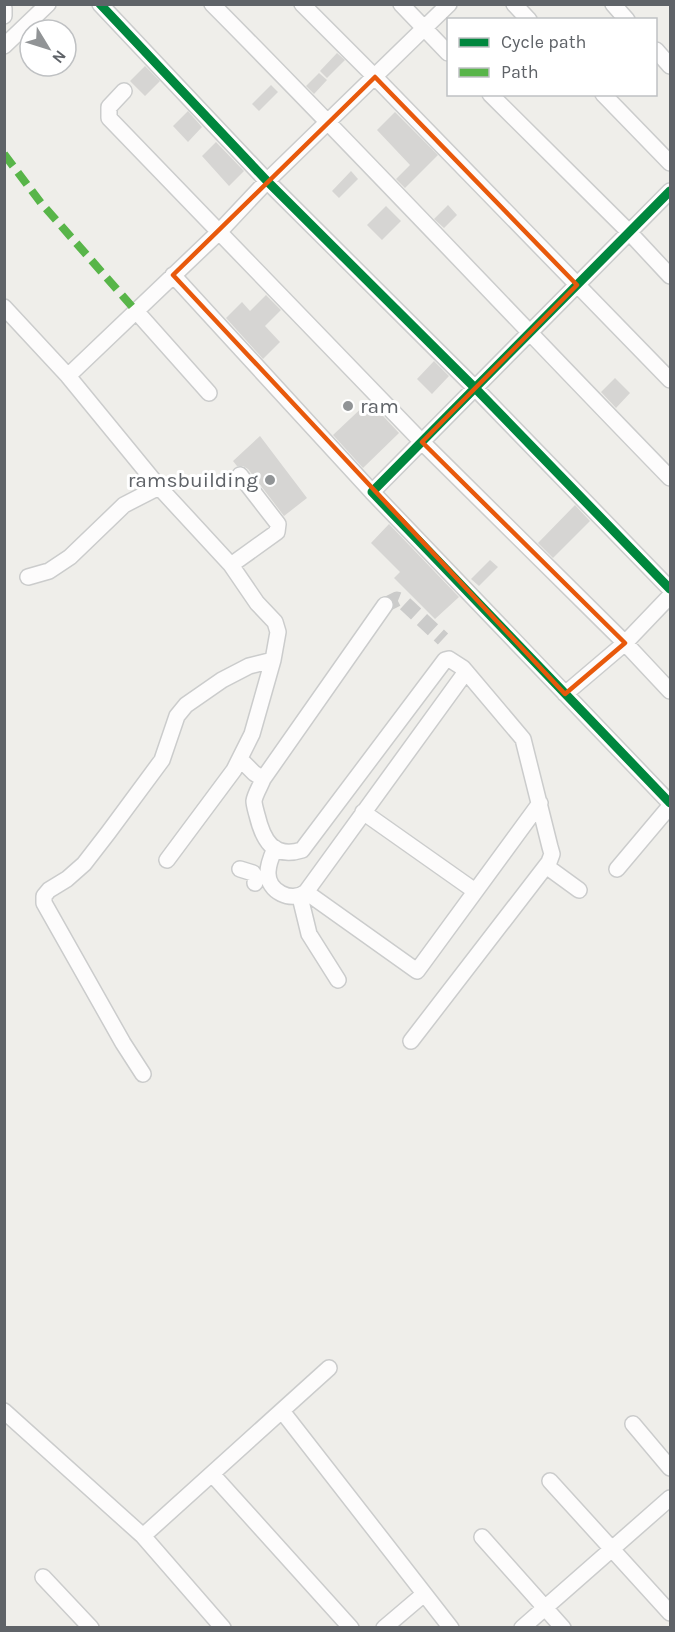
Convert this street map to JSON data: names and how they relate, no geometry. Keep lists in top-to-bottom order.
{
  "places": ["ram", "ramsbuilding"],
  "legend": ["Cycle path", "Path"],
  "north": "bottom right"
}
